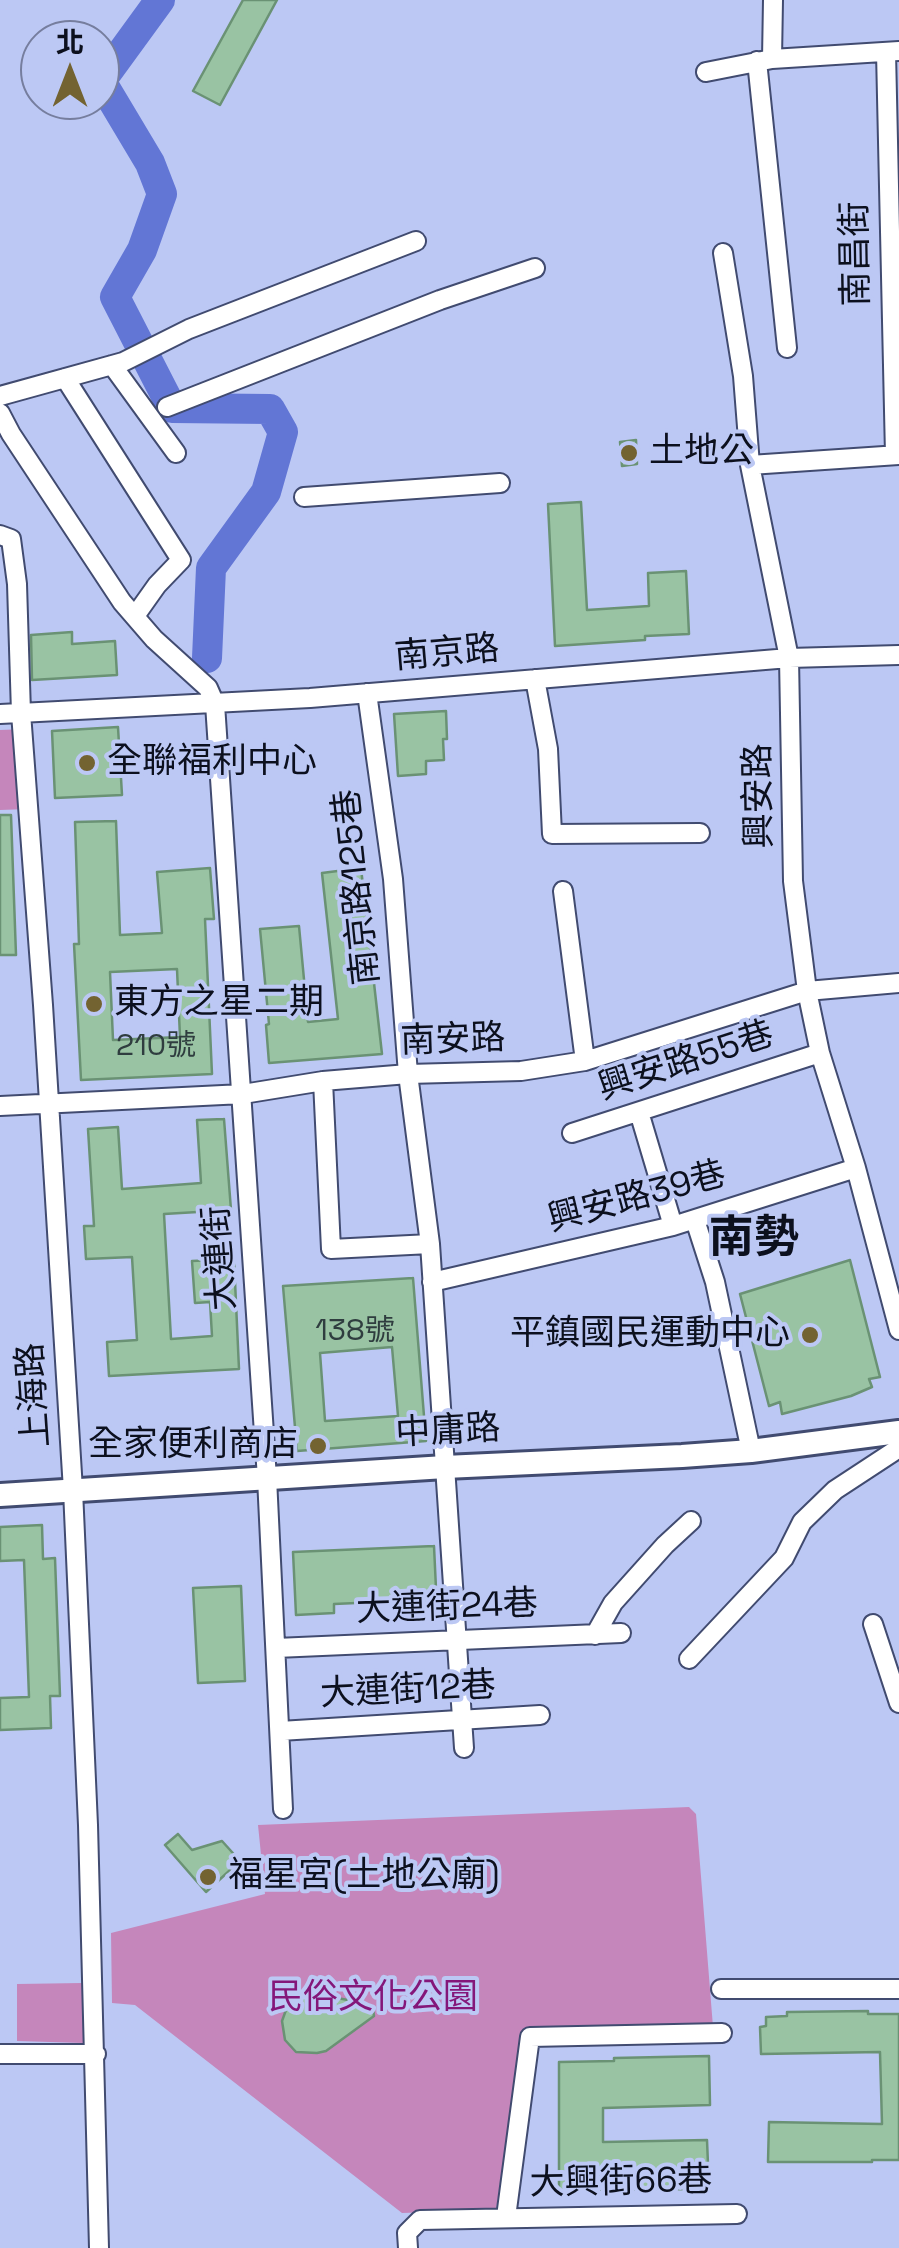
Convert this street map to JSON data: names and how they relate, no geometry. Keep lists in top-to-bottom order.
{
  "streets": {
    "street": [
      "南昌街",
      "南京路",
      "興安路",
      "南京路125巷",
      "南安路",
      "興安路55巷",
      "興安路39巷",
      "大連街",
      "上海路",
      "中庸路",
      "大連街24巷",
      "大連街12巷",
      "大興街66巷"
    ]
  },
  "crossings": [
    ["南京路", "興安路"],
    ["南京路", "南京路125巷"],
    ["南京路", "大連街"],
    ["南京路", "上海路"],
    ["興安路", "南安路"],
    ["興安路", "興安路55巷"],
    ["興安路", "興安路39巷"],
    ["南京路125巷", "南安路"],
    ["南京路125巷", "興安路39巷"],
    ["南京路125巷", "中庸路"],
    ["南京路125巷", "大連街24巷"],
    ["南京路125巷", "大連街12巷"],
    ["南安路", "大連街"],
    ["南安路", "上海路"],
    ["大連街", "中庸路"],
    ["大連街", "大連街24巷"],
    ["大連街", "大連街12巷"],
    ["上海路", "中庸路"]
  ],
  "districts": ["南勢"],
  "parks": ["民俗文化公園"],
  "places": [
    "土地公",
    "全聯福利中心",
    "東方之星二期",
    "平鎮國民運動中心",
    "全家便利商店",
    "福星宮(土地公廟)"
  ],
  "house_numbers": ["210號", "138號"],
  "north": "top"
}
